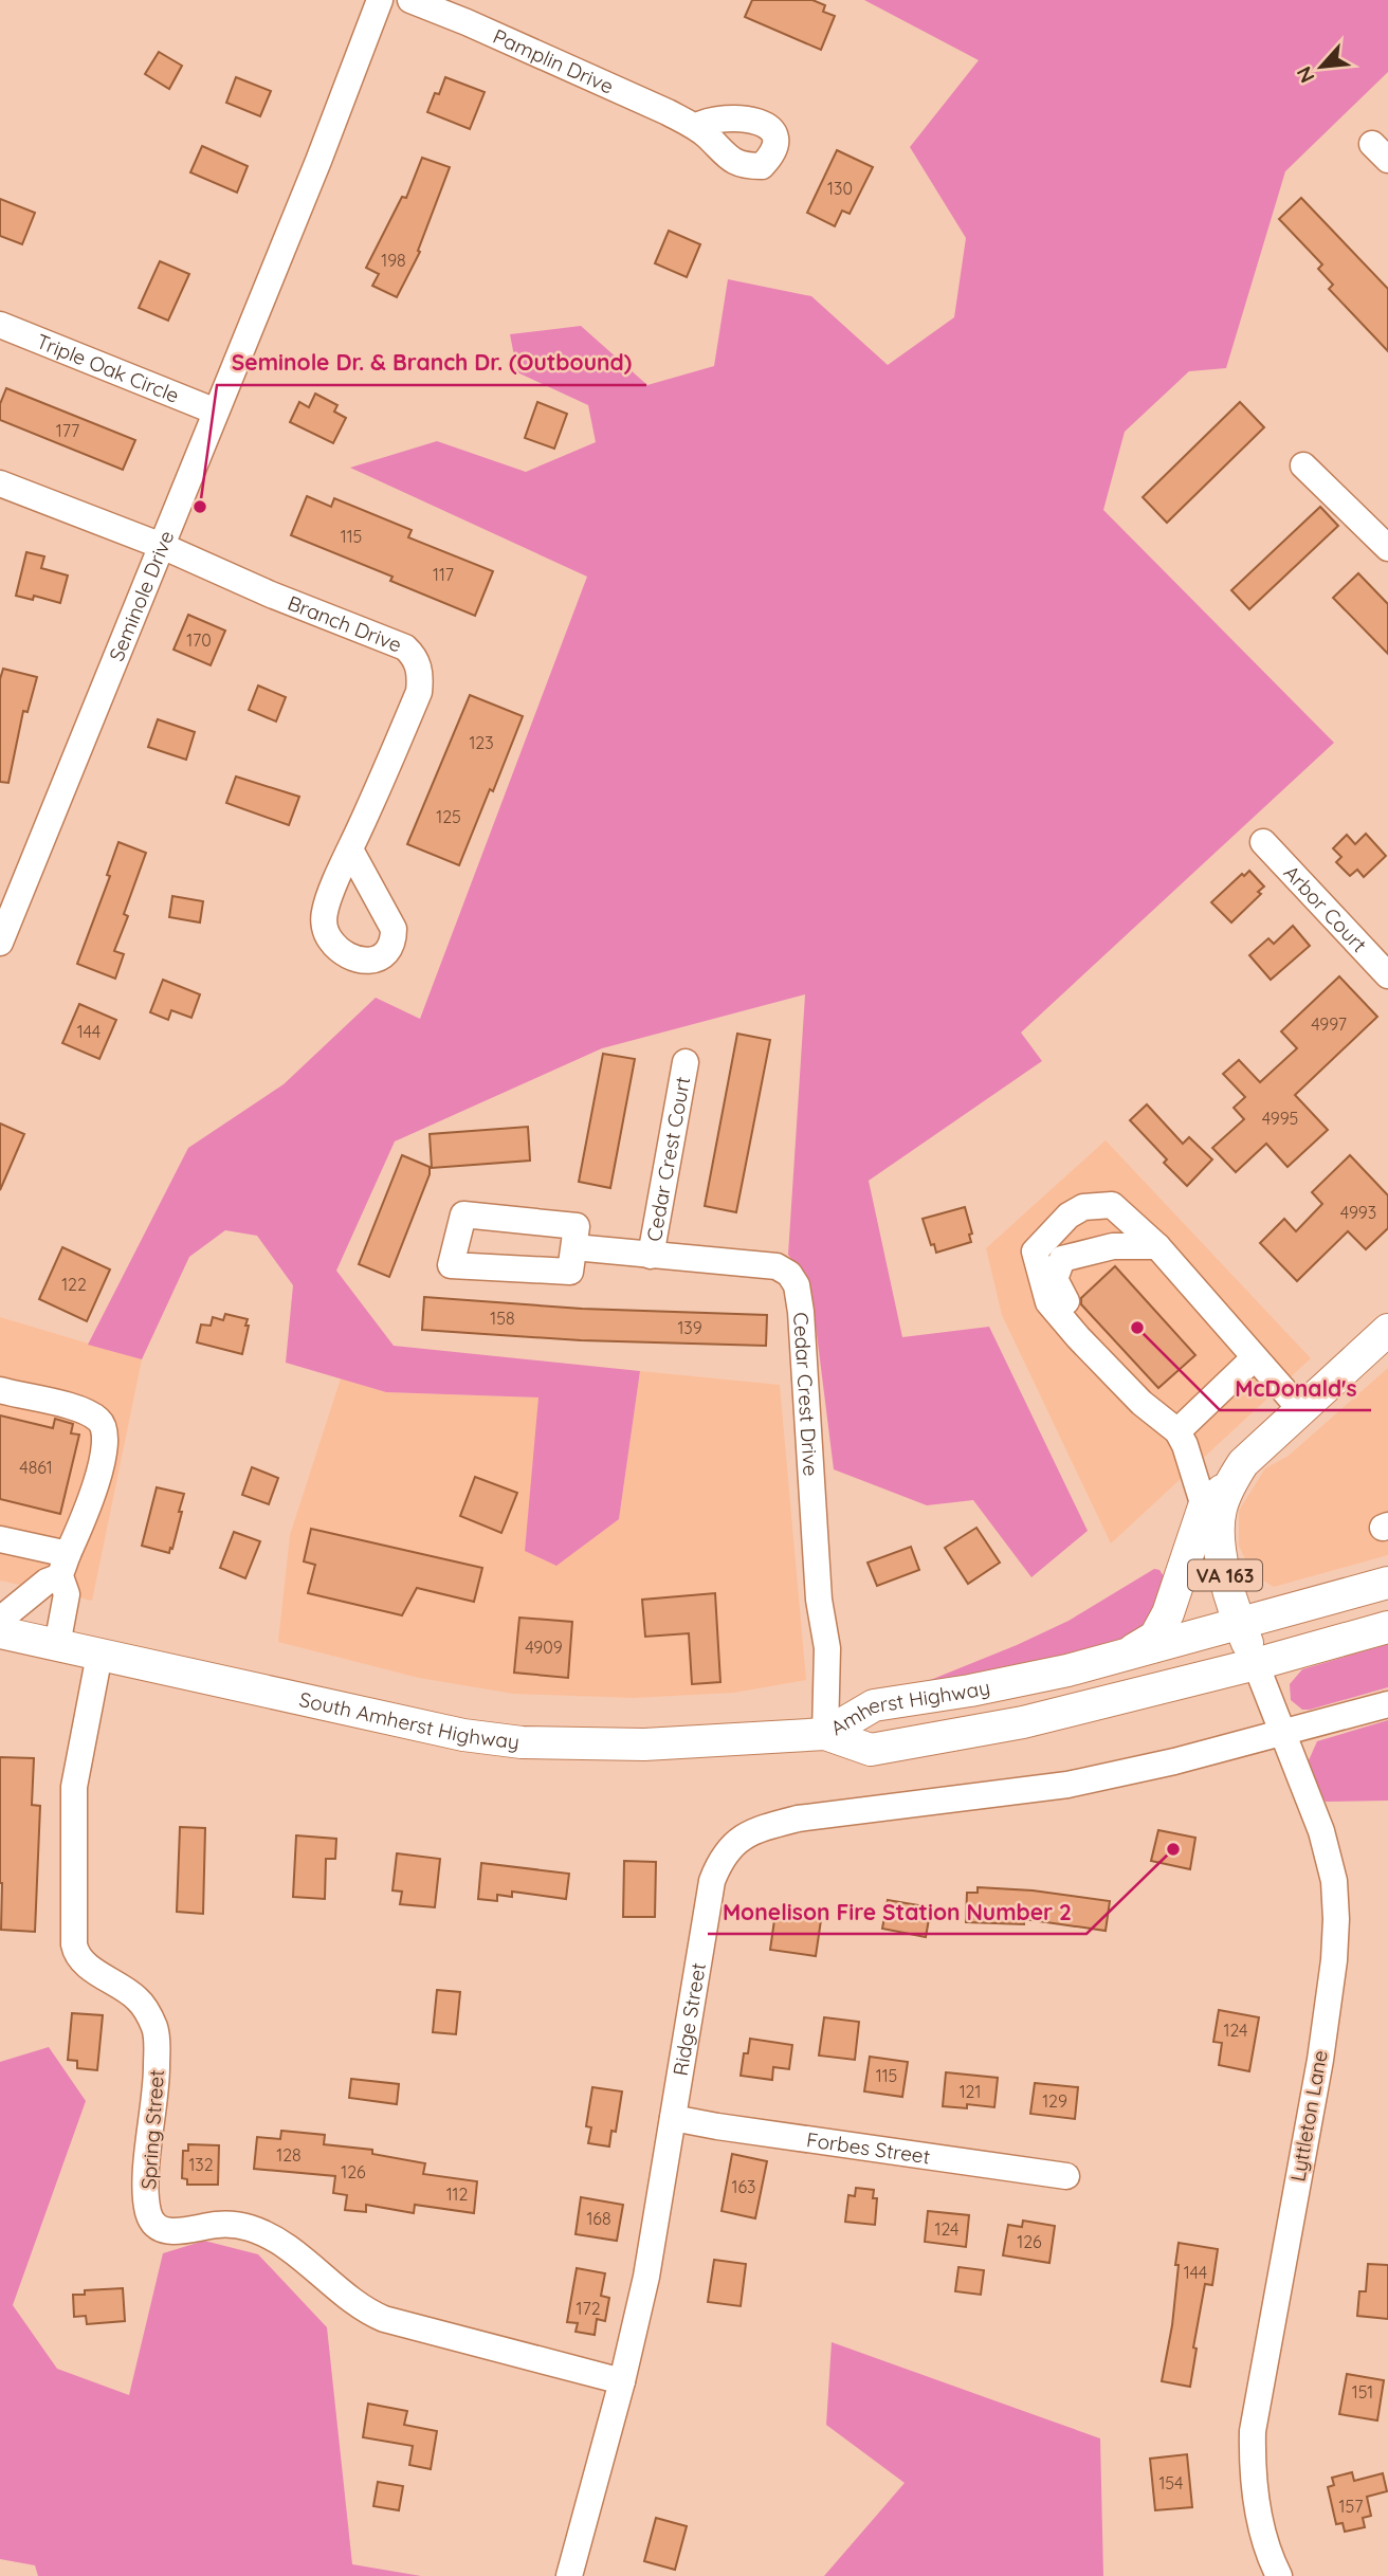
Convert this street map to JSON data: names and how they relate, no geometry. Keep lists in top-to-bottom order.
{
  "streets": {
    "main road": ["VA 163", "Amherst Highway", "South Amherst Highway"],
    "street": [
      "Pamplin Drive",
      "Triple Oak Circle",
      "Seminole Drive",
      "Branch Drive",
      "Arbor Court",
      "Cedar Crest Court",
      "Cedar Crest Drive",
      "Ridge Street",
      "Lyttleton Lane",
      "Spring Street",
      "Forbes Street"
    ]
  },
  "crossings": [
    ["Triple Oak Circle", "Seminole Drive"],
    ["Seminole Drive", "Branch Drive"],
    ["Cedar Crest Court", "Cedar Crest Drive"],
    ["Cedar Crest Drive", "Amherst Highway"],
    ["Cedar Crest Drive", "South Amherst Highway"],
    ["VA 163", "Amherst Highway"],
    ["VA 163", "Lyttleton Lane"],
    ["Amherst Highway", "South Amherst Highway"],
    ["Amherst Highway", "Lyttleton Lane"],
    ["South Amherst Highway", "Spring Street"],
    ["Ridge Street", "Lyttleton Lane"],
    ["Ridge Street", "Spring Street"],
    ["Ridge Street", "Forbes Street"]
  ],
  "places": ["Seminole Dr. & Branch Dr. (Outbound)", "McDonald's", "Monelison Fire Station Number 2"],
  "house_numbers": [
    "130",
    "198",
    "177",
    "115",
    "117",
    "170",
    "123",
    "125",
    "4997",
    "144",
    "4995",
    "4993",
    "122",
    "158",
    "139",
    "4861",
    "4909",
    "124",
    "115",
    "121",
    "129",
    "128",
    "132",
    "126",
    "163",
    "112",
    "168",
    "124",
    "126",
    "144",
    "172",
    "151",
    "154",
    "157"
  ],
  "north": "bottom left"
}
